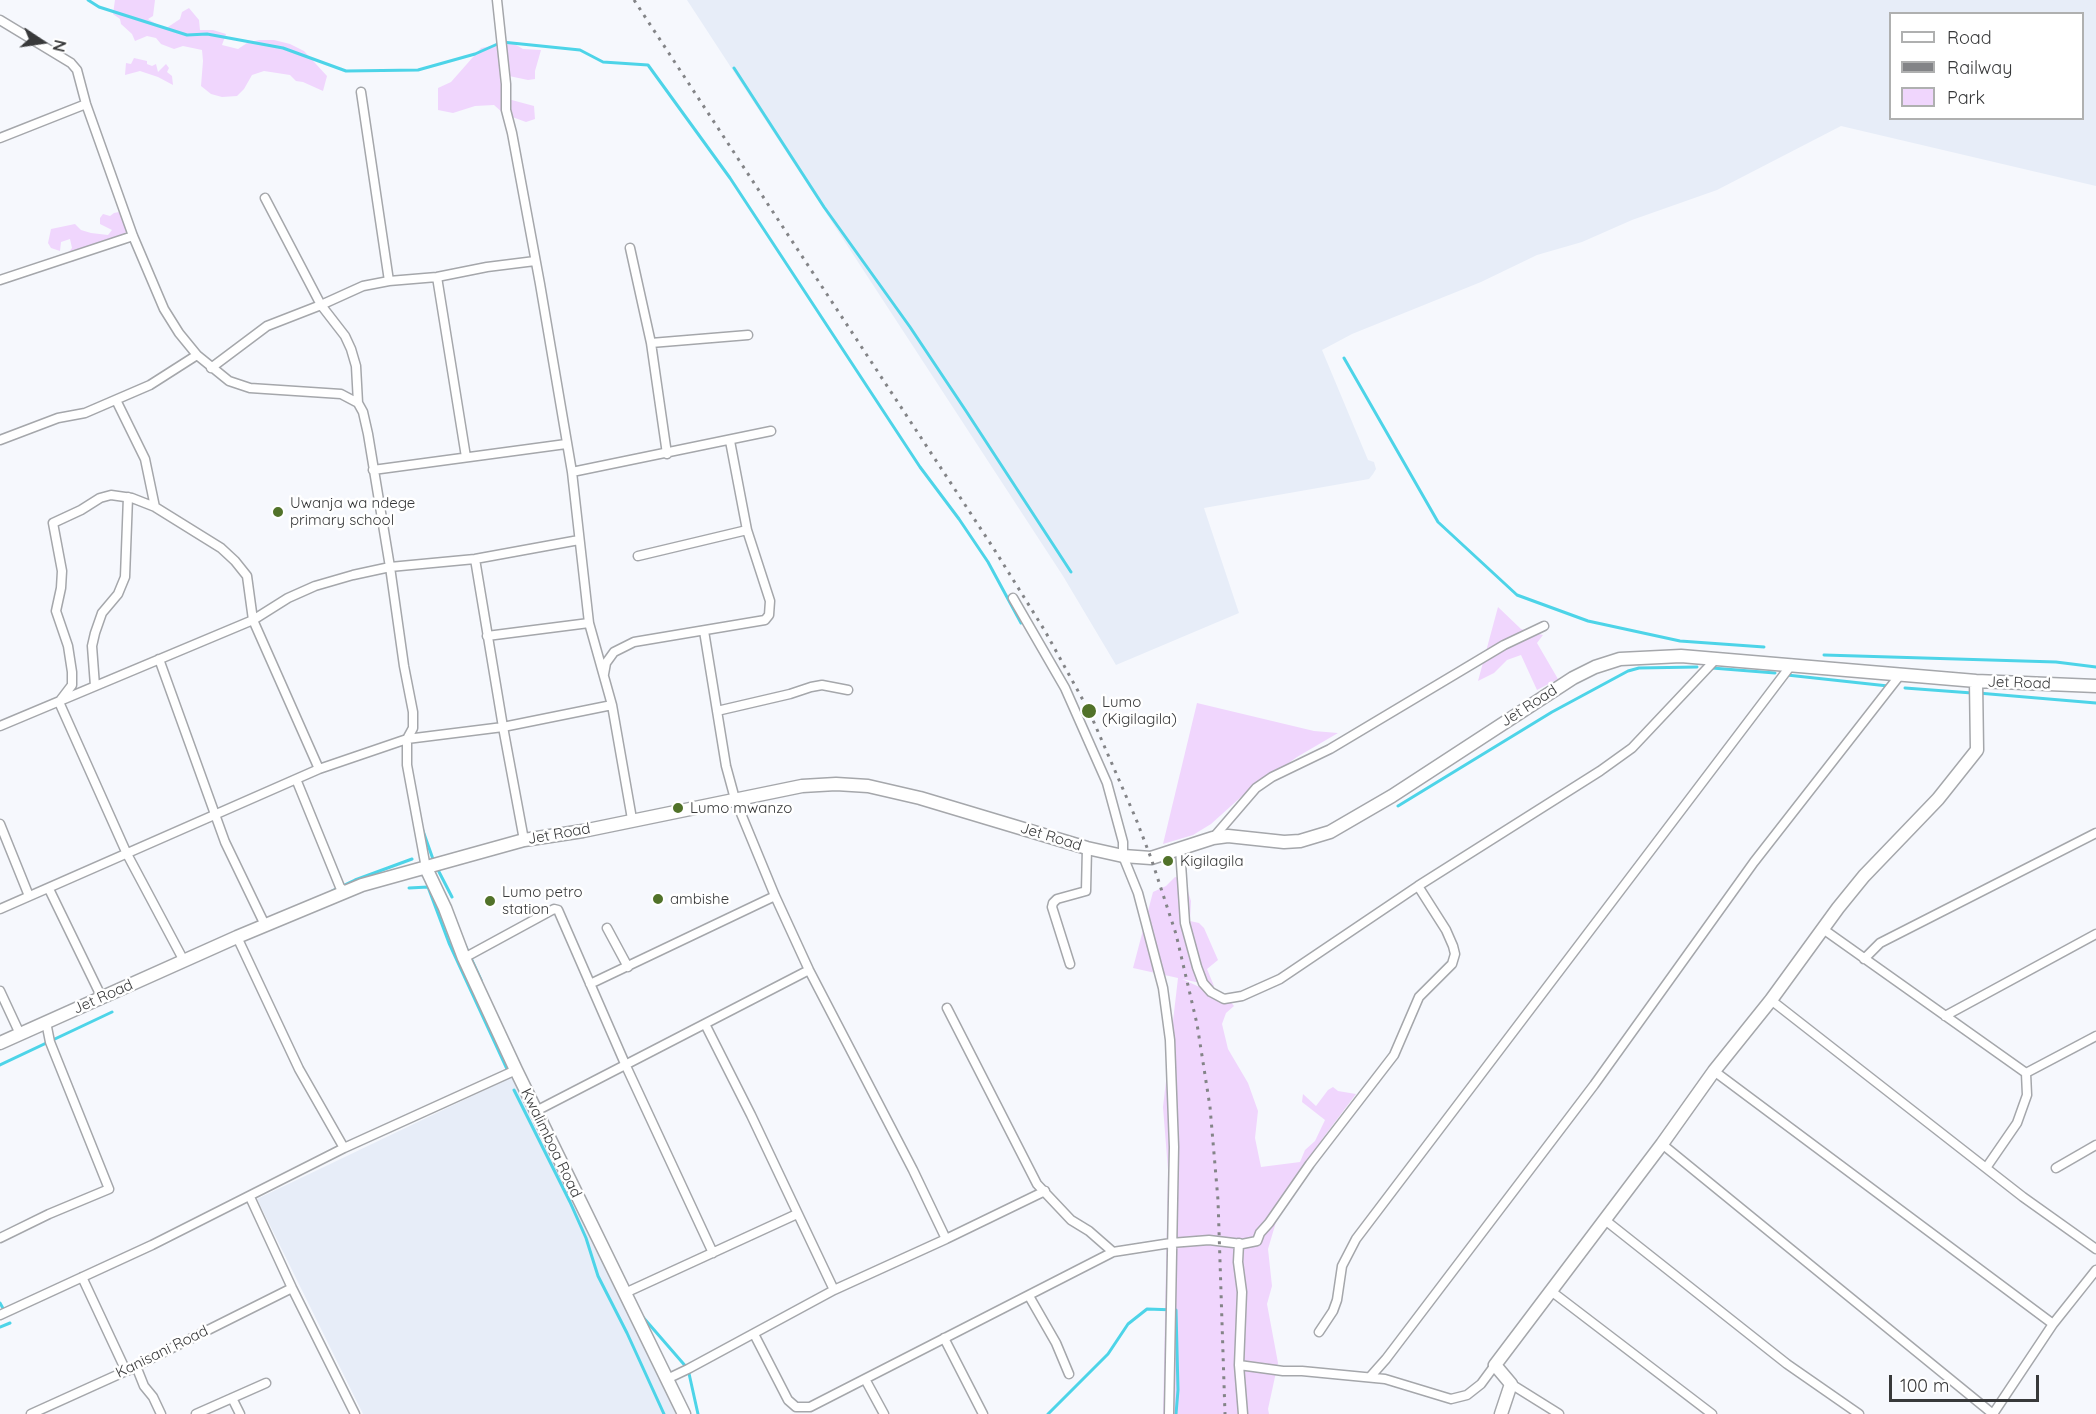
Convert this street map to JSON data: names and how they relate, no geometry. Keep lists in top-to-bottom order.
{
  "streets": {
    "main road": ["Jet Road", "Kwalimboa Road"],
    "street": ["Kanisani Road"]
  },
  "crossings": [
    ["Jet Road", "Kwalimboa Road"]
  ],
  "places": [
    "Uwanja wa ndege primary school",
    "Lumo (Kigilagila)",
    "Lumo mwanzo",
    "Kigilagila",
    "ambishe",
    "Lumo petro station"
  ],
  "legend": ["Road", "Railway", "Park"],
  "scale_bar": "100 m",
  "north": "right"
}
